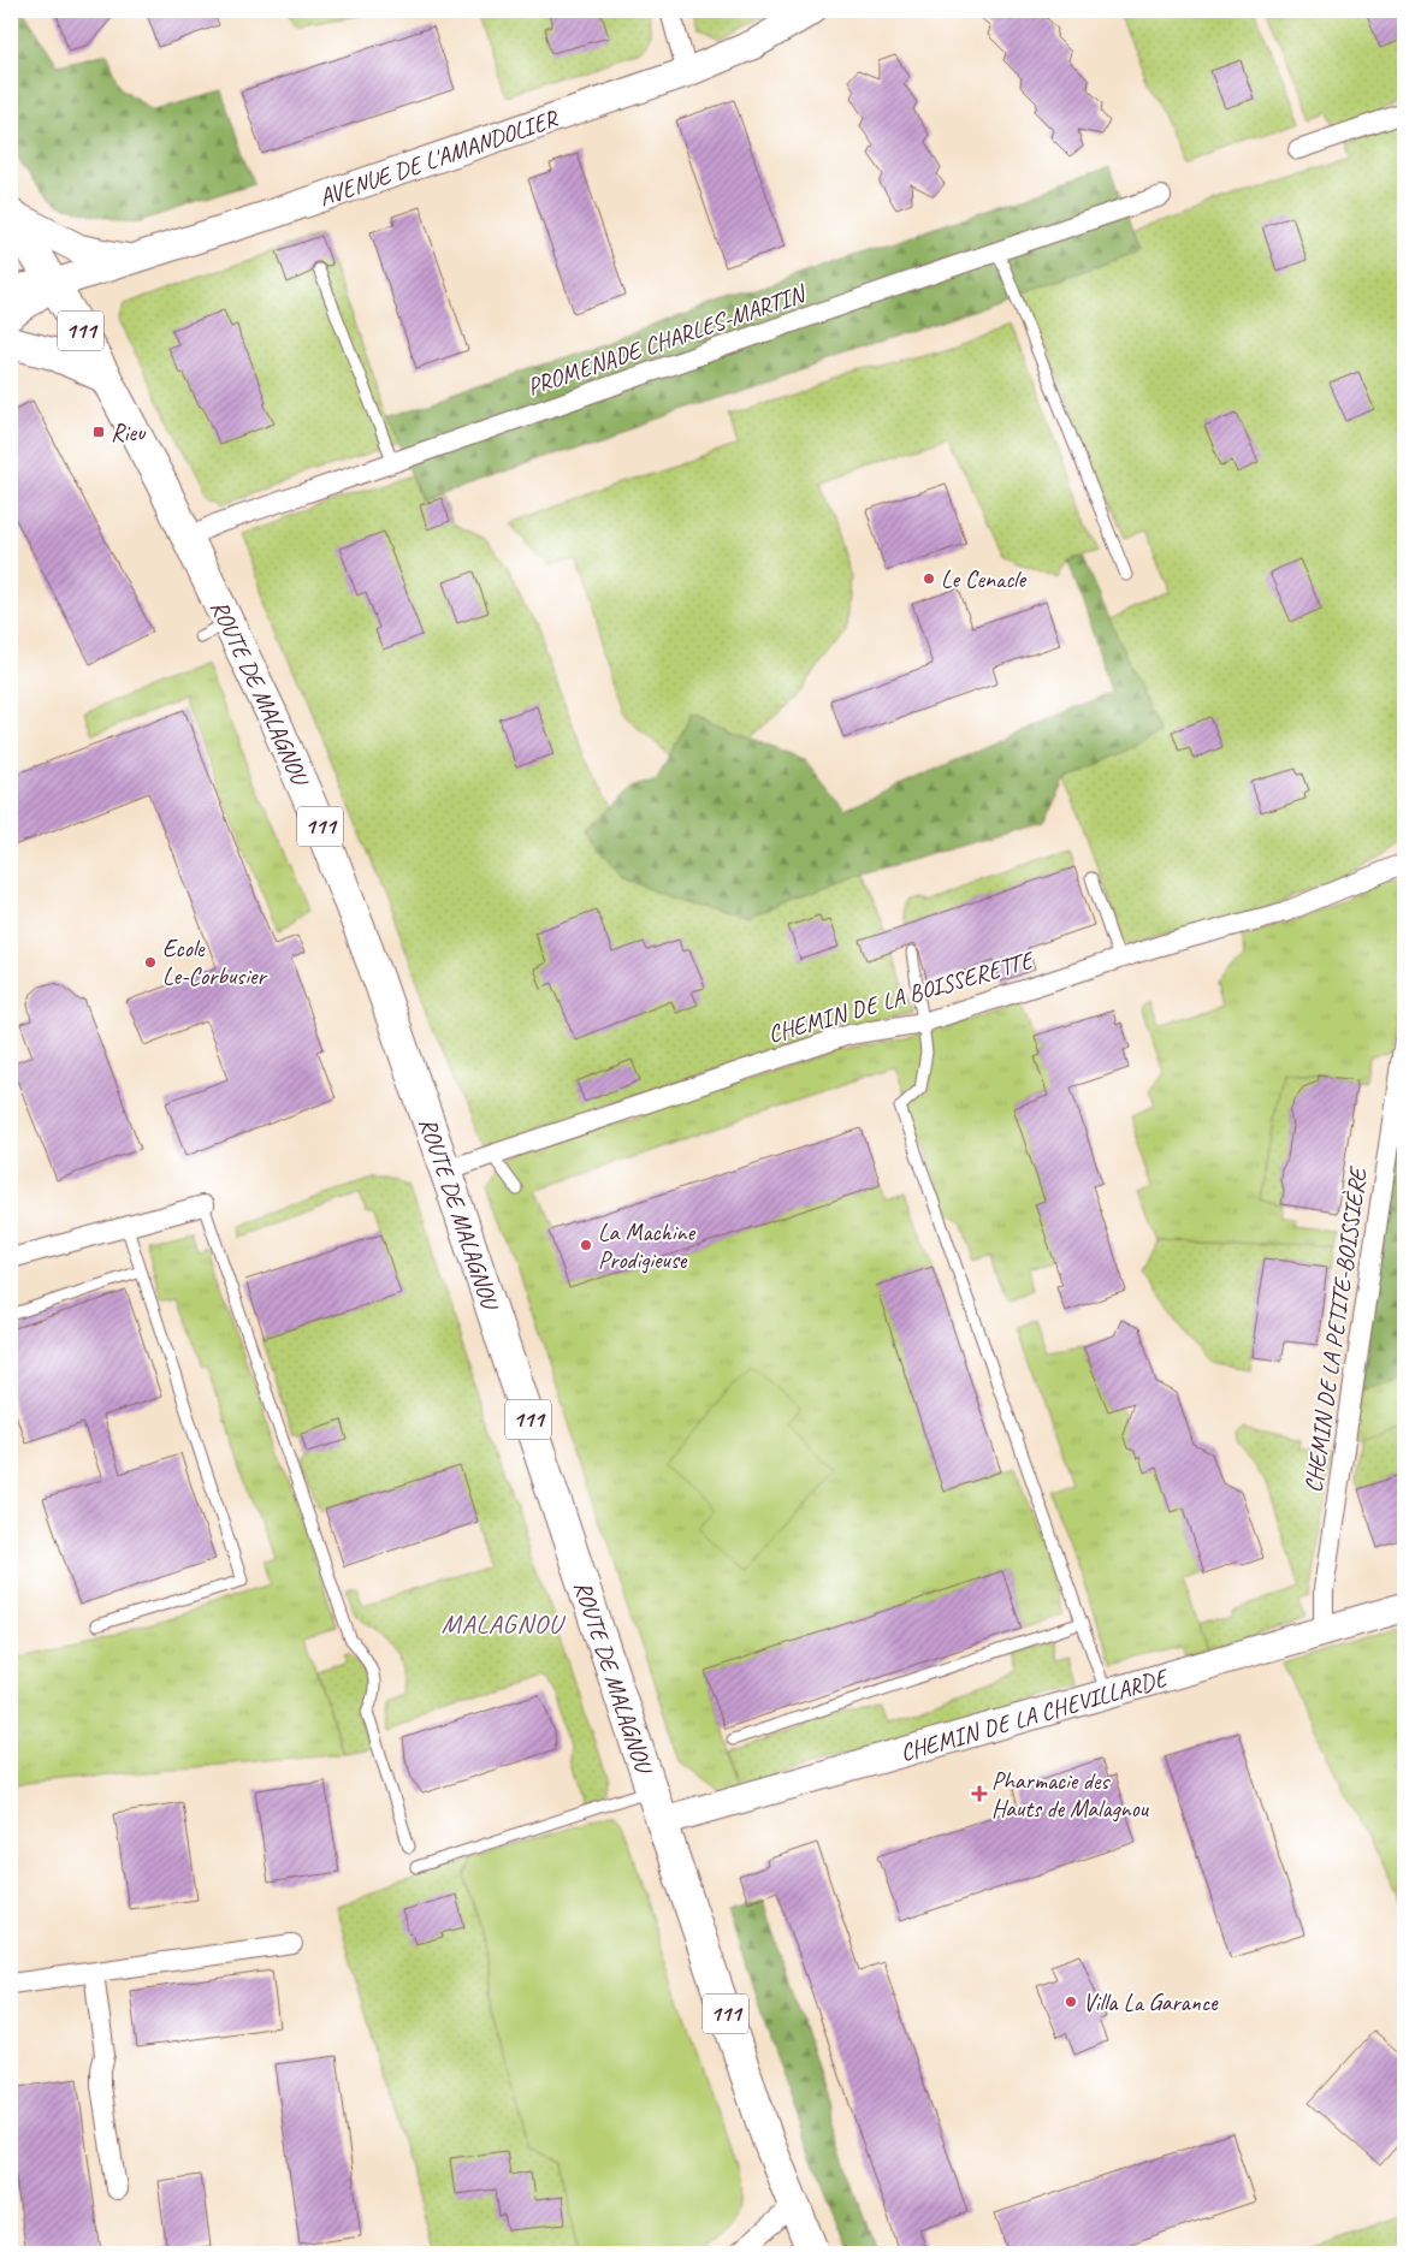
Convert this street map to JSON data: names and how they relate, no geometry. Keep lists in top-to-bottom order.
{
  "streets": {
    "main road": [
      "AVENUE DE L'AMANDOLIER",
      "111",
      "ROUTE DE MALAGNOU",
      "CHEMIN DE LA CHEVILLARDE"
    ],
    "street": ["PROMENADE CHARLES-MARTIN", "CHEMIN DE LA BOISSERETTE", "CHEMIN DE LA PETITE-BOISSIÈRE"]
  },
  "crossings": [
    ["AVENUE DE L'AMANDOLIER", "ROUTE DE MALAGNOU"],
    ["PROMENADE CHARLES-MARTIN", "ROUTE DE MALAGNOU"],
    ["ROUTE DE MALAGNOU", "CHEMIN DE LA BOISSERETTE"],
    ["ROUTE DE MALAGNOU", "CHEMIN DE LA CHEVILLARDE"],
    ["CHEMIN DE LA PETITE-BOISSIÈRE", "CHEMIN DE LA CHEVILLARDE"]
  ],
  "districts": ["MALAGNOU"],
  "places": {
    "transit": ["Rieu"],
    "other": [
      "Le Cenacle",
      "Ecole Le-Corbusier",
      "La Machine Prodigieuse",
      "Villa La Garance"
    ],
    "health": ["Pharmacie des Hauts de Malagnou"]
  }
}
